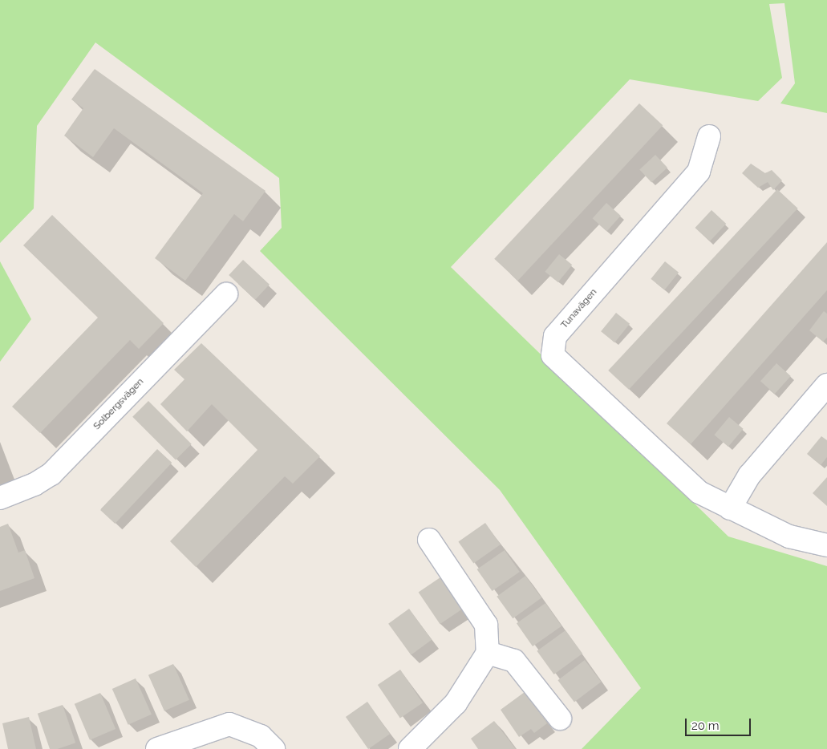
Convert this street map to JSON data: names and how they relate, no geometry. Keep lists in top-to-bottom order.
{
  "streets": {
    "street": ["Tunavägen", "Solbergsvägen"]
  },
  "scale_bar": "20 m"
}
